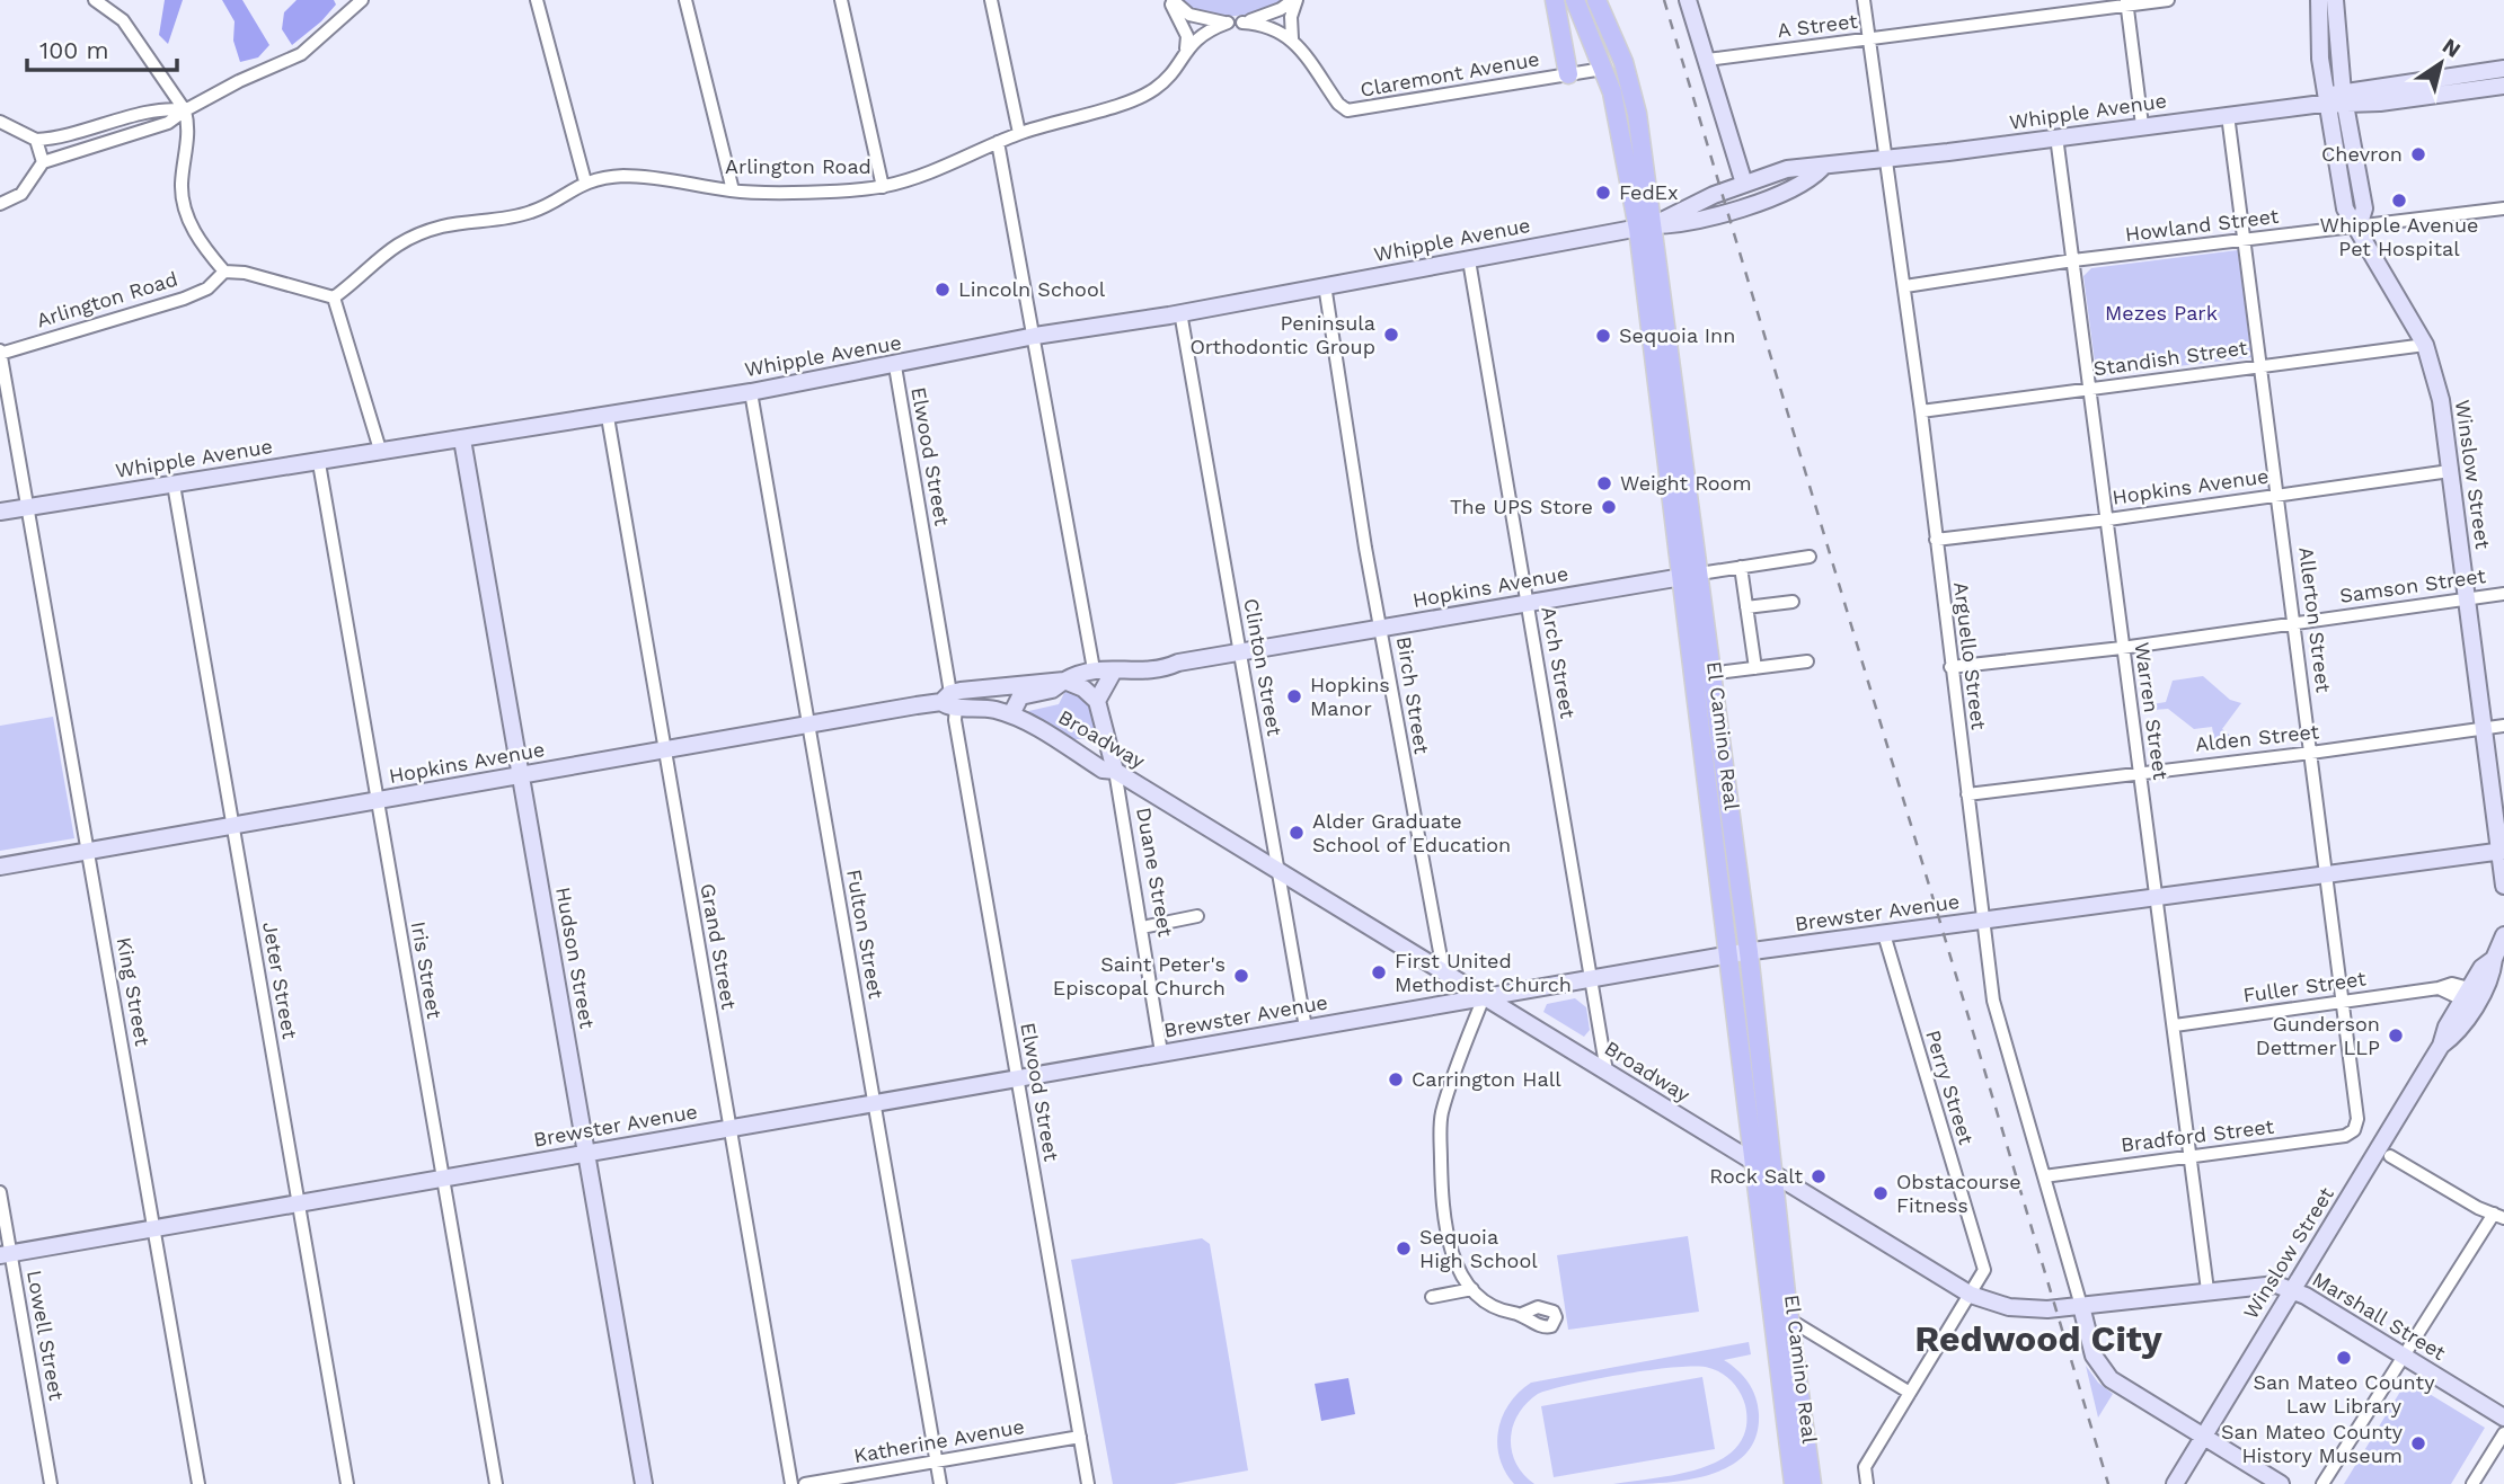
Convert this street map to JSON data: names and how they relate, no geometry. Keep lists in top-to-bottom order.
{
  "streets": {
    "main road": ["El Camino Real"],
    "street": [
      "A Street",
      "Claremont Avenue",
      "Whipple Avenue",
      "Arlington Road",
      "Howland Street",
      "Standish Street",
      "Elwood Street",
      "Winslow Street",
      "Hopkins Avenue",
      "Samson Street",
      "Allerton Street",
      "Arguello Street",
      "Arch Street",
      "Clinton Street",
      "Birch Street",
      "Warren Street",
      "Alden Street",
      "Broadway",
      "Duane Street",
      "Brewster Avenue",
      "Fulton Street",
      "Grand Street",
      "Hudson Street",
      "Iris Street",
      "Jeter Street",
      "Fuller Street",
      "King Street",
      "Perry Street",
      "Bradford Street",
      "Marshall Street",
      "Lowell Street",
      "Katherine Avenue"
    ]
  },
  "crossings": [
    ["A Street", "Arguello Street"],
    ["Claremont Avenue", "El Camino Real"],
    ["Whipple Avenue", "Elwood Street"],
    ["Whipple Avenue", "Allerton Street"],
    ["Whipple Avenue", "Arguello Street"],
    ["Whipple Avenue", "Arch Street"],
    ["Whipple Avenue", "Clinton Street"],
    ["Whipple Avenue", "Birch Street"],
    ["Whipple Avenue", "Warren Street"],
    ["Whipple Avenue", "El Camino Real"],
    ["Whipple Avenue", "Fulton Street"],
    ["Whipple Avenue", "Grand Street"],
    ["Whipple Avenue", "Hudson Street"],
    ["Whipple Avenue", "Iris Street"],
    ["Whipple Avenue", "Jeter Street"],
    ["Whipple Avenue", "King Street"],
    ["Arlington Road", "King Street"],
    ["Howland Street", "Winslow Street"],
    ["Howland Street", "Allerton Street"],
    ["Howland Street", "Arguello Street"],
    ["Howland Street", "Warren Street"],
    ["Standish Street", "Winslow Street"],
    ["Standish Street", "Allerton Street"],
    ["Standish Street", "Arguello Street"],
    ["Standish Street", "Warren Street"],
    ["Elwood Street", "Hopkins Avenue"],
    ["Elwood Street", "Broadway"],
    ["Elwood Street", "Brewster Avenue"],
    ["Elwood Street", "Katherine Avenue"],
    ["Winslow Street", "Hopkins Avenue"],
    ["Winslow Street", "Samson Street"],
    ["Winslow Street", "Alden Street"],
    ["Winslow Street", "Brewster Avenue"],
    ["Winslow Street", "Fuller Street"],
    ["Winslow Street", "Marshall Street"],
    ["Hopkins Avenue", "Allerton Street"],
    ["Hopkins Avenue", "Arguello Street"],
    ["Hopkins Avenue", "Arch Street"],
    ["Hopkins Avenue", "Clinton Street"],
    ["Hopkins Avenue", "Birch Street"],
    ["Hopkins Avenue", "Warren Street"],
    ["Hopkins Avenue", "El Camino Real"],
    ["Hopkins Avenue", "Broadway"],
    ["Hopkins Avenue", "Fulton Street"],
    ["Hopkins Avenue", "Grand Street"],
    ["Hopkins Avenue", "Hudson Street"],
    ["Hopkins Avenue", "Iris Street"],
    ["Hopkins Avenue", "Jeter Street"],
    ["Hopkins Avenue", "King Street"],
    ["Samson Street", "Allerton Street"],
    ["Samson Street", "Arguello Street"],
    ["Samson Street", "Warren Street"],
    ["Allerton Street", "Alden Street"],
    ["Allerton Street", "Brewster Avenue"],
    ["Allerton Street", "Fuller Street"],
    ["Allerton Street", "Bradford Street"],
    ["Arguello Street", "Alden Street"],
    ["Arguello Street", "Broadway"],
    ["Arguello Street", "Brewster Avenue"],
    ["Arguello Street", "Bradford Street"],
    ["Arguello Street", "Marshall Street"],
    ["Arch Street", "Broadway"],
    ["Arch Street", "Brewster Avenue"],
    ["Clinton Street", "Broadway"],
    ["Clinton Street", "Brewster Avenue"],
    ["Birch Street", "Broadway"],
    ["Warren Street", "Alden Street"],
    ["Warren Street", "Brewster Avenue"],
    ["Warren Street", "Fuller Street"],
    ["Warren Street", "Bradford Street"],
    ["Warren Street", "Marshall Street"],
    ["El Camino Real", "Broadway"],
    ["El Camino Real", "Brewster Avenue"],
    ["Broadway", "Duane Street"],
    ["Broadway", "Brewster Avenue"],
    ["Broadway", "Perry Street"],
    ["Broadway", "Marshall Street"],
    ["Duane Street", "Brewster Avenue"],
    ["Brewster Avenue", "Fulton Street"],
    ["Brewster Avenue", "Grand Street"],
    ["Brewster Avenue", "Hudson Street"],
    ["Brewster Avenue", "Iris Street"],
    ["Brewster Avenue", "Jeter Street"],
    ["Brewster Avenue", "King Street"],
    ["Brewster Avenue", "Perry Street"],
    ["Brewster Avenue", "Lowell Street"],
    ["Fulton Street", "Katherine Avenue"]
  ],
  "districts": ["Redwood City"],
  "parks": ["Mezes Park"],
  "places": [
    "Chevron",
    "FedEx",
    "Whipple Avenue Pet Hospital",
    "Lincoln School",
    "Peninsula Orthodontic Group",
    "Sequoia Inn",
    "Weight Room",
    "The UPS Store",
    "Hopkins Manor",
    "Alder Graduate School of Education",
    "First United Methodist Church",
    "Saint Peter's Episcopal Church",
    "Gunderson Dettmer LLP",
    "Carrington Hall",
    "Rock Salt",
    "Obstacourse Fitness",
    "Sequoia High School",
    "San Mateo County Law Library",
    "San Mateo County History Museum"
  ],
  "scale_bar": "100 m",
  "north": "top right"
}
